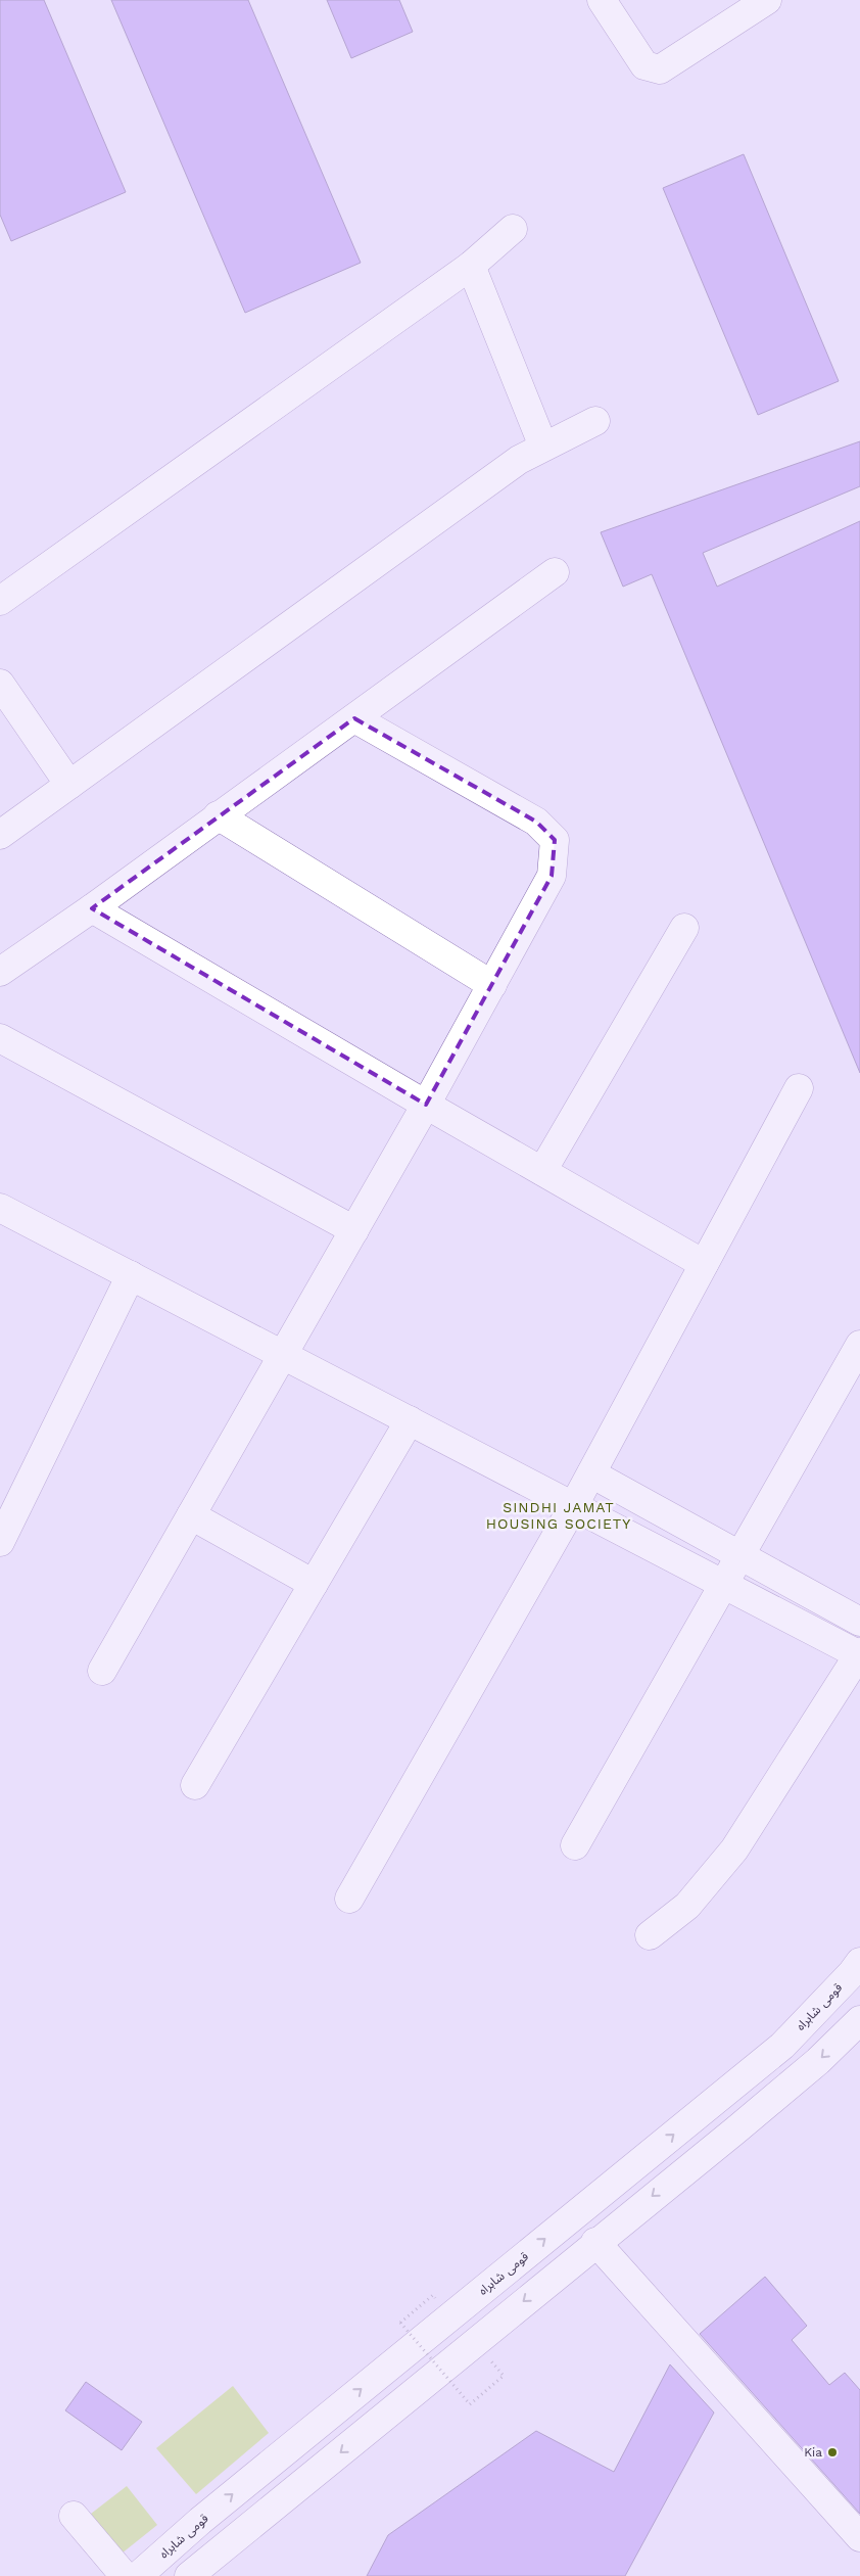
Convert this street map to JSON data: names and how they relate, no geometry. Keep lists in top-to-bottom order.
{
  "streets": {
    "main road": ["قومی شاہراہ"]
  },
  "districts": ["SINDHI JAMAT HOUSING SOCIETY"],
  "places": ["Kia"]
}
